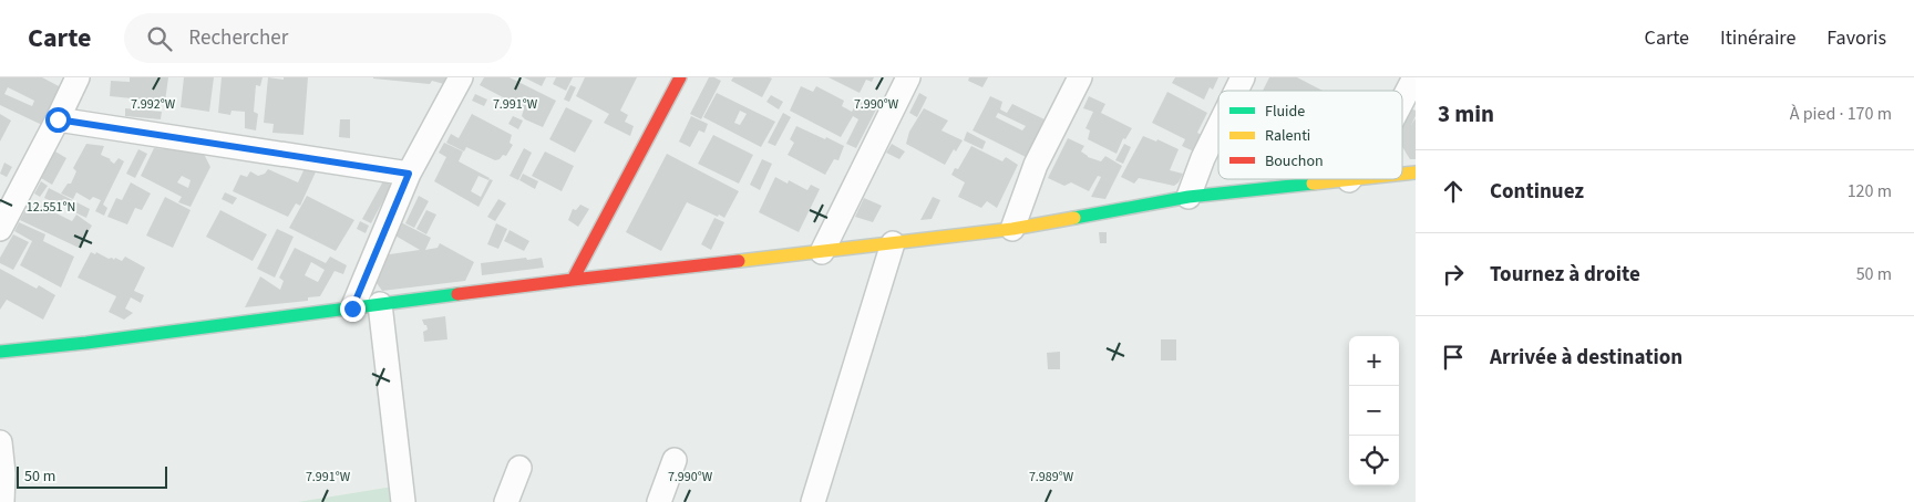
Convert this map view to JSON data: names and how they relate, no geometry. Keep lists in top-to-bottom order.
{
  "legend": ["Fluide", "Ralenti", "Bouchon"],
  "scale_bar": "50 m",
  "page": {
    "header": "Carte",
    "search": "Rechercher",
    "nav": ["Carte", "Itinéraire", "Favoris"],
    "heading": ["3 min", "À pied · 170 m"],
    "list": [
      ["Continuez", "120 m"],
      ["Tournez à droite", "50 m"],
      "Arrivée à destination"
    ],
    "map_buttons": ["+", "−"],
    "scale": "50 m"
  },
  "coordinates": [
    "7.992°W",
    "7.991°W",
    "7.990°W",
    "12.551°N",
    "7.989°W"
  ]
}
